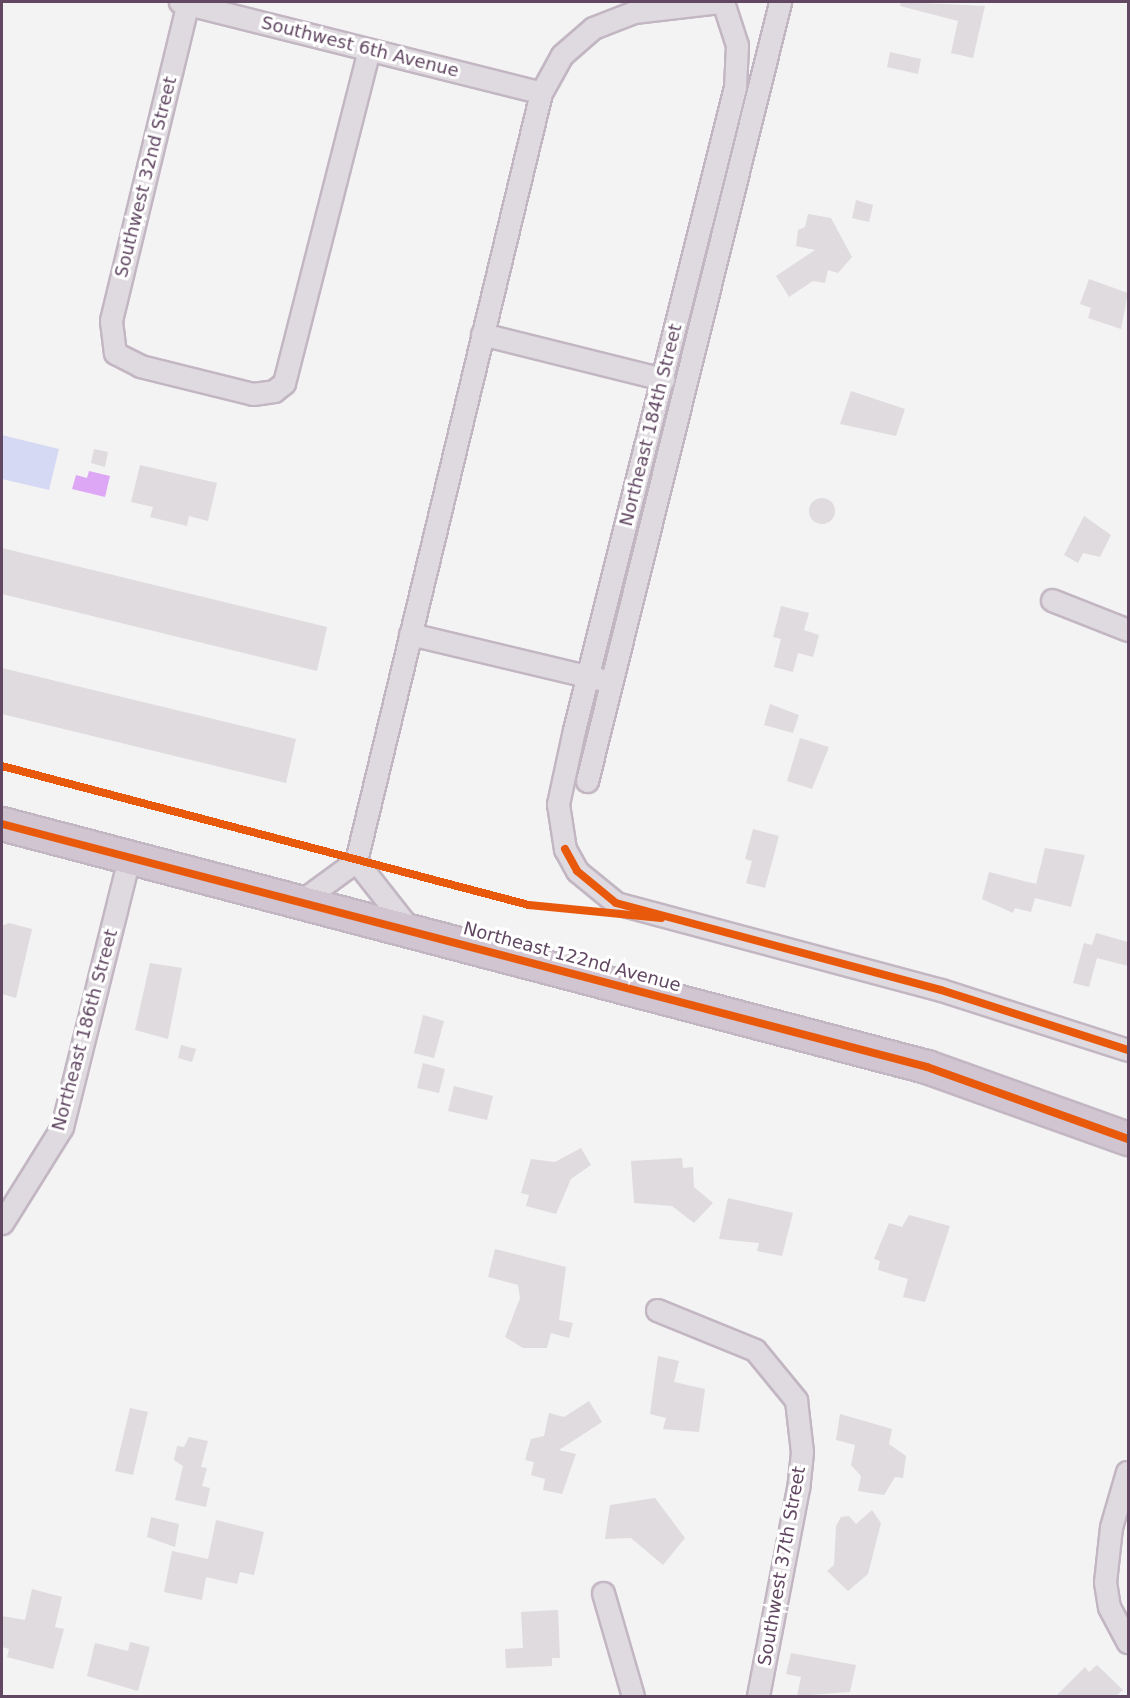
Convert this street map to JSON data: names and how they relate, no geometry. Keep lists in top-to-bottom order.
{
  "streets": {
    "highway": ["Northeast 122nd Avenue"],
    "street": [
      "Southwest 6th Avenue",
      "Southwest 32nd Street",
      "Northeast 184th Street",
      "Northeast 186th Street",
      "Southwest 37th Street"
    ]
  },
  "crossings": [
    ["Southwest 6th Avenue", "Southwest 32nd Street"],
    ["Northeast 122nd Avenue", "Northeast 186th Street"]
  ]
}
